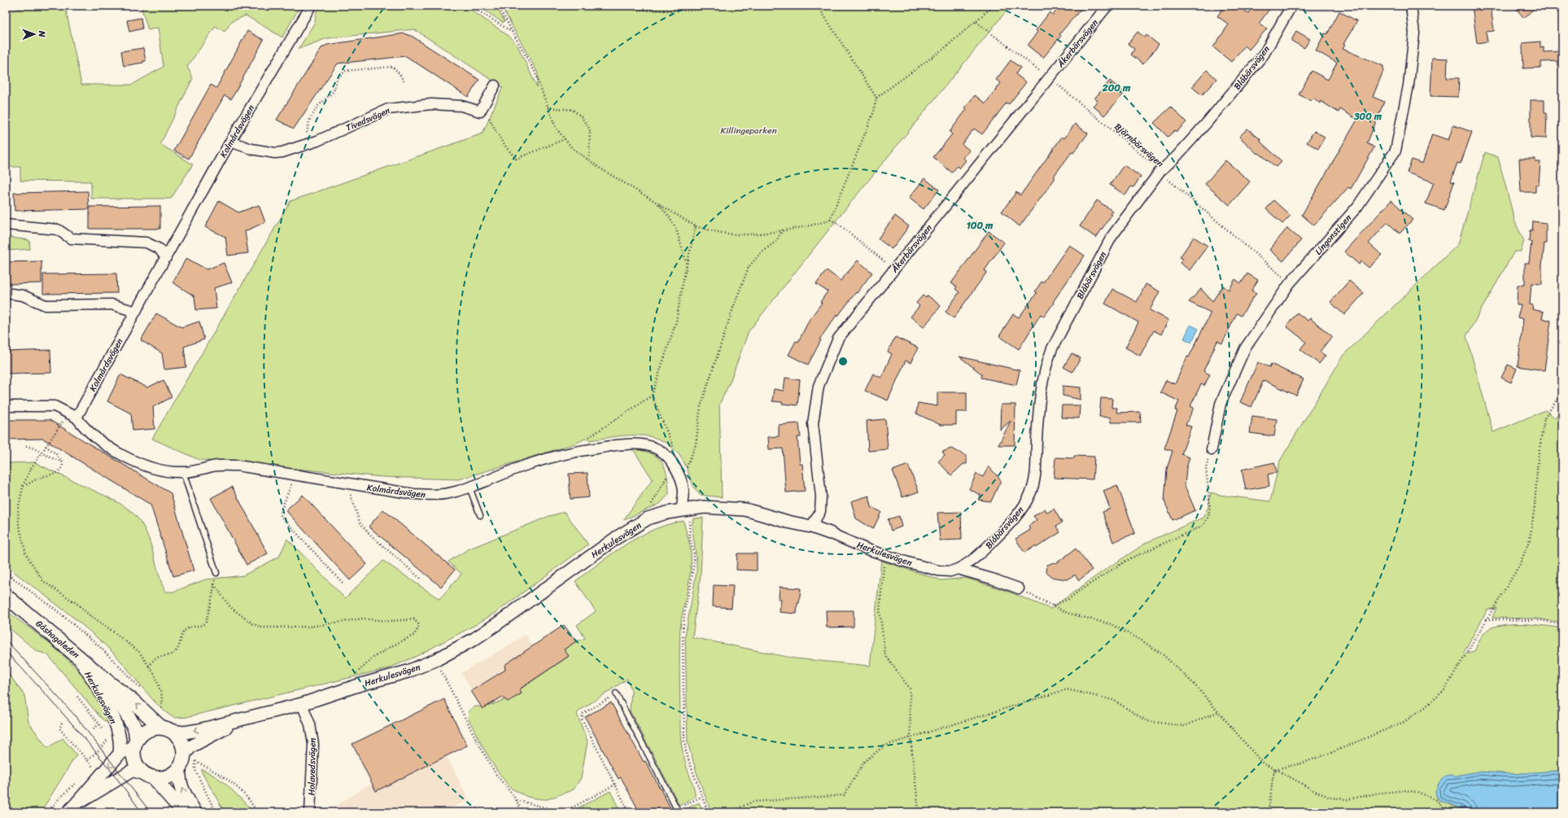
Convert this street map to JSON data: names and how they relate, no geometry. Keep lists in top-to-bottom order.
{
  "streets": {
    "main road": ["Gåshagaleden"],
    "street": [
      "Åkerbärsvägen",
      "Blåbärsvägen",
      "Tivedsvägen",
      "Kolmårdsvägen",
      "Lingonstigen",
      "Herkulesvägen",
      "Holavedsvägen"
    ],
    "path": ["Björnbärsvägen"]
  },
  "crossings": [
    ["Åkerbärsvägen", "Björnbärsvägen"],
    ["Åkerbärsvägen", "Herkulesvägen"],
    ["Blåbärsvägen", "Björnbärsvägen"],
    ["Blåbärsvägen", "Herkulesvägen"],
    ["Tivedsvägen", "Kolmårdsvägen"],
    ["Kolmårdsvägen", "Herkulesvägen"],
    ["Björnbärsvägen", "Lingonstigen"],
    ["Herkulesvägen", "Gåshagaleden"],
    ["Herkulesvägen", "Holavedsvägen"]
  ],
  "parks": ["Killingeparken"],
  "north": "right",
  "rings": ["200 m", "300 m", "100 m"]
}
